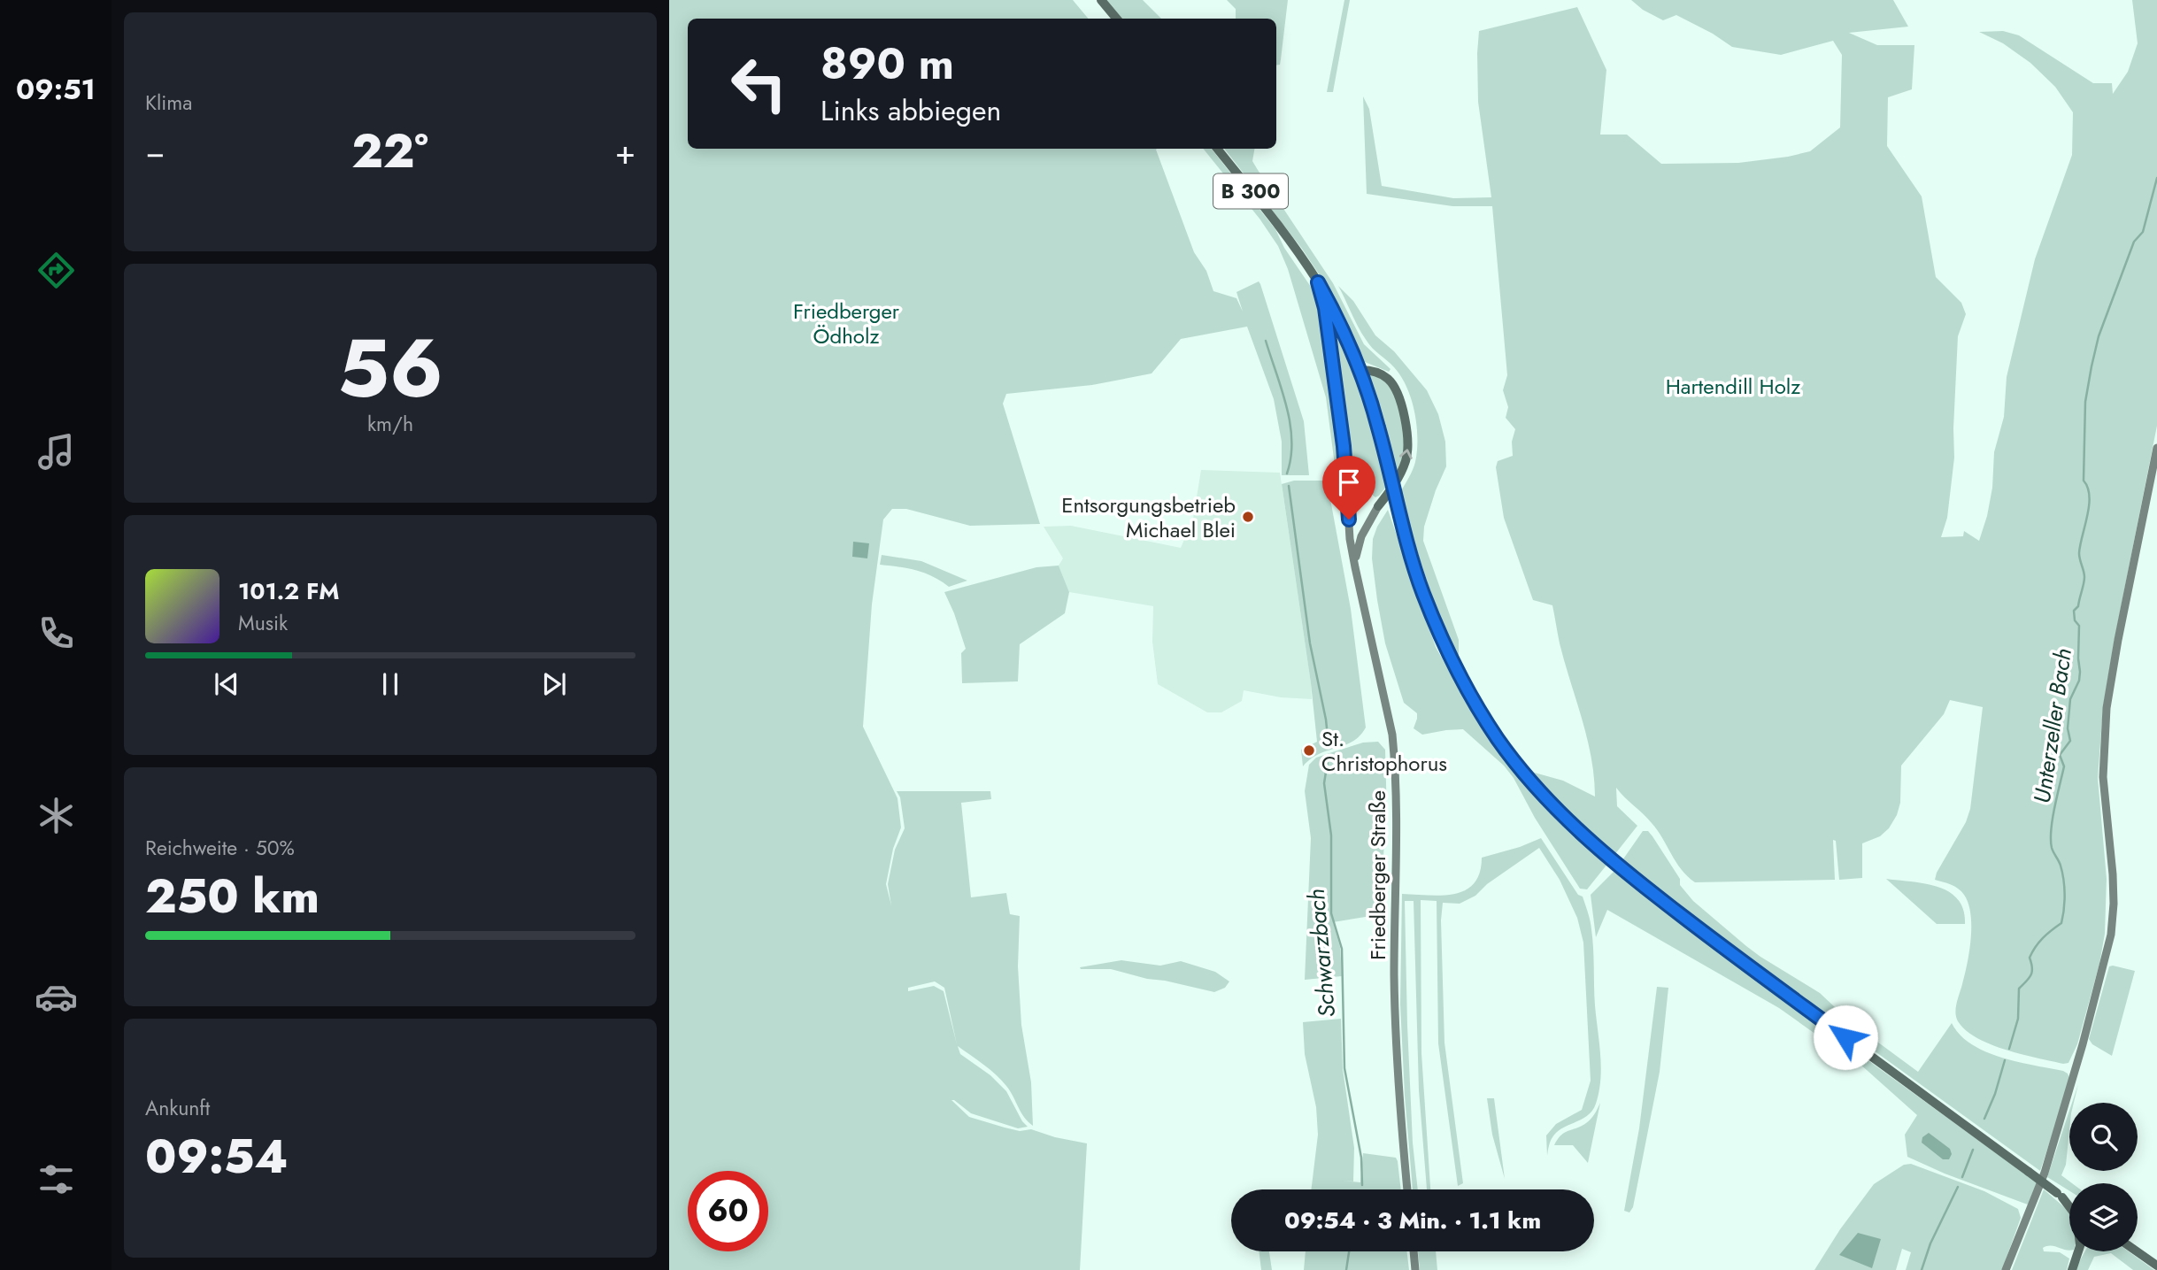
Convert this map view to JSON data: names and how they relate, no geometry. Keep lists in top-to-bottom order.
{
  "streets": {
    "main road": ["B 300"],
    "street": ["Friedberger Straße"]
  },
  "water": ["Unterzeller Bach", "Schwarzbach"],
  "parks": ["Friedberger Ödholz", "Hartendill Holz"],
  "places": ["Entsorgungsbetrieb Michael Blei", "St. Christophorus"],
  "page": {
    "tabs": "09:51",
    "tile": [
      "Klima",
      ["56", "km/h"],
      ["Reichweite · 50%", "250 km"],
      ["Ankunft", "09:54"]
    ],
    "turn": ["890 m", "Links abbiegen"],
    "heat": ["−", "22°", "+"],
    "song": ["101.2 FM", "Musik"],
    "limit": "60",
    "trip": "09:54 · 3 Min. · 1.1 km"
  }
}
